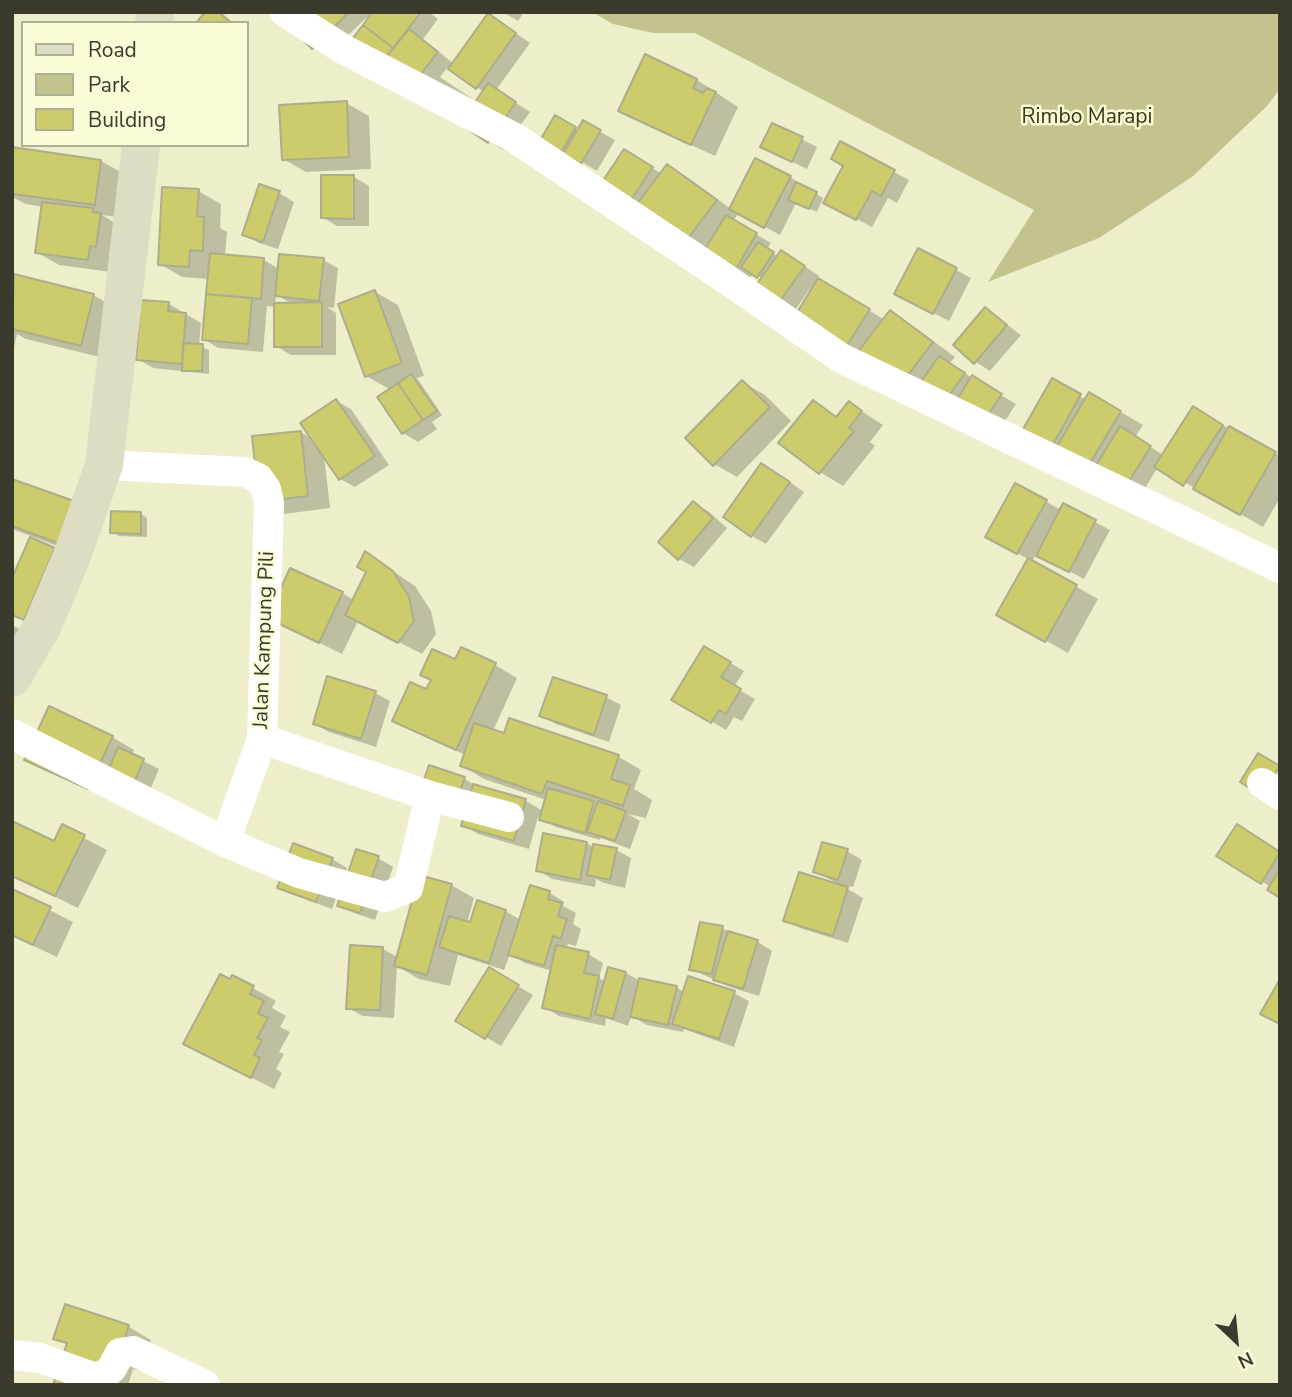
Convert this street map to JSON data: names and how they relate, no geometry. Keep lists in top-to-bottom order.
{
  "streets": {
    "street": ["Jalan Kampung Pili"]
  },
  "parks": ["Rimbo Marapi"],
  "legend": ["Road", "Park", "Building"],
  "north": "bottom right"
}
